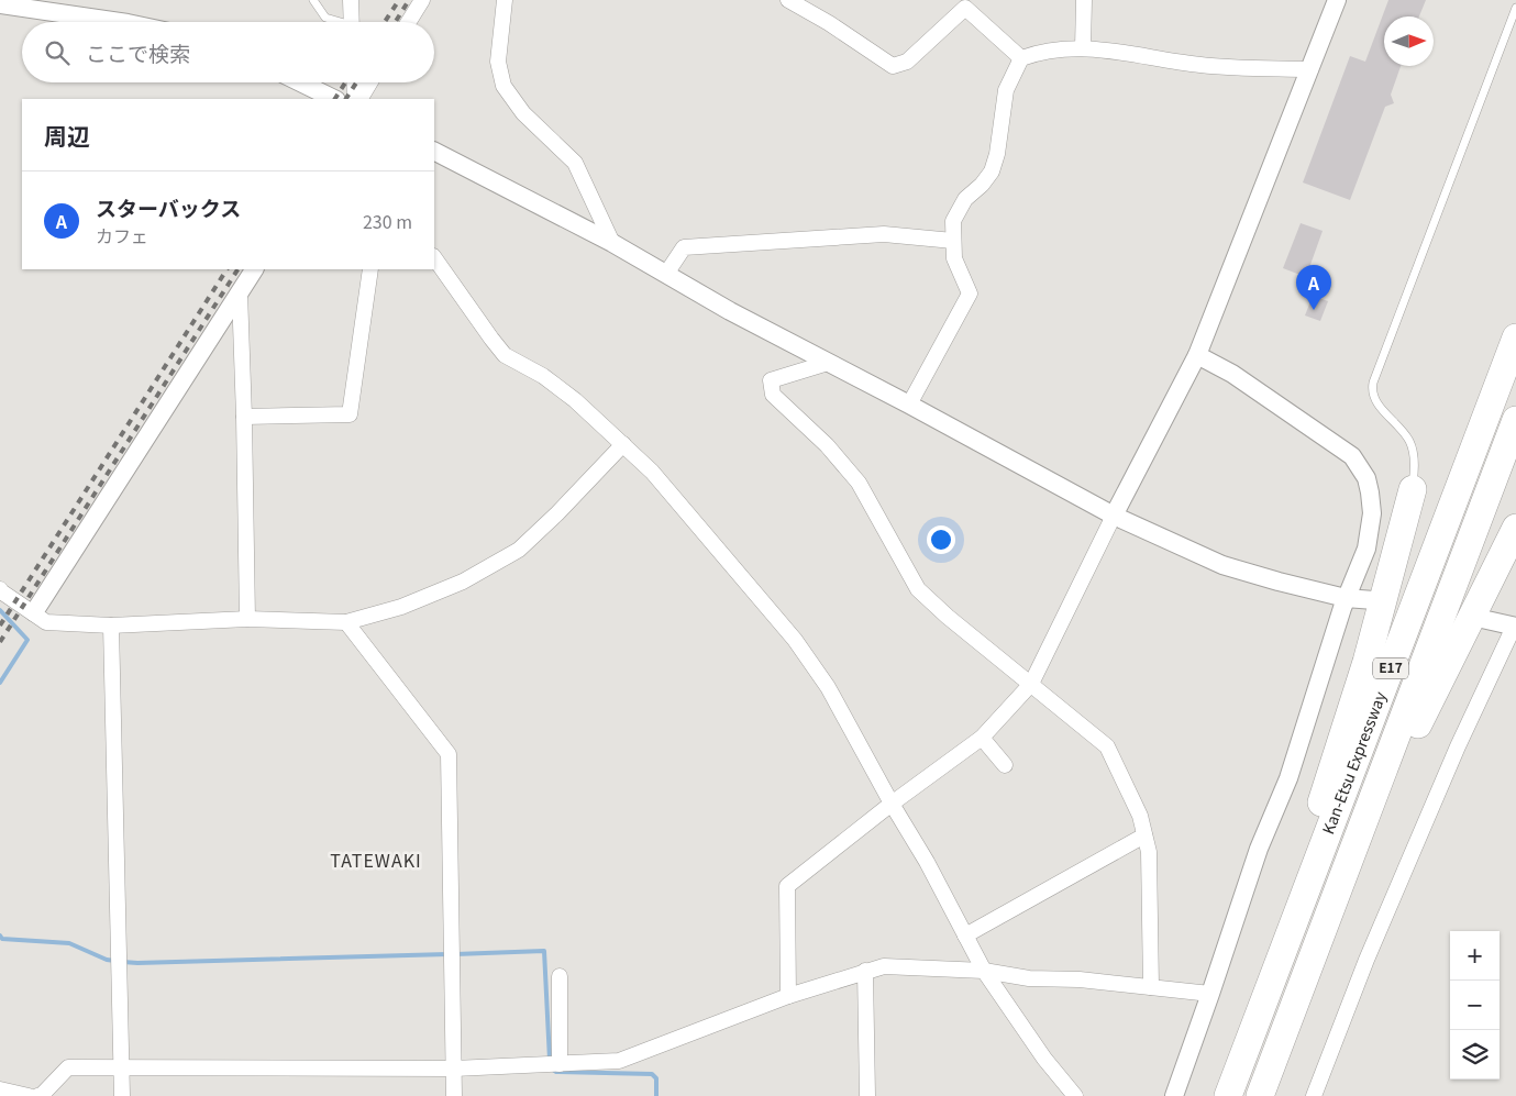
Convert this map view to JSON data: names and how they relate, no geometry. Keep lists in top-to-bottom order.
{
  "streets": {
    "highway": ["E17", "Kan-Etsu Expressway"]
  },
  "districts": ["TATEWAKI"],
  "north": "right",
  "page": {
    "search": "ここで検索",
    "heading": "周辺",
    "list": [
      {
        "mark": "A",
        "name": "スターバックス",
        "note": "カフェ",
        "value": "230 m"
      }
    ],
    "pins": "A",
    "map_buttons": ["+", "−"]
  }
}
